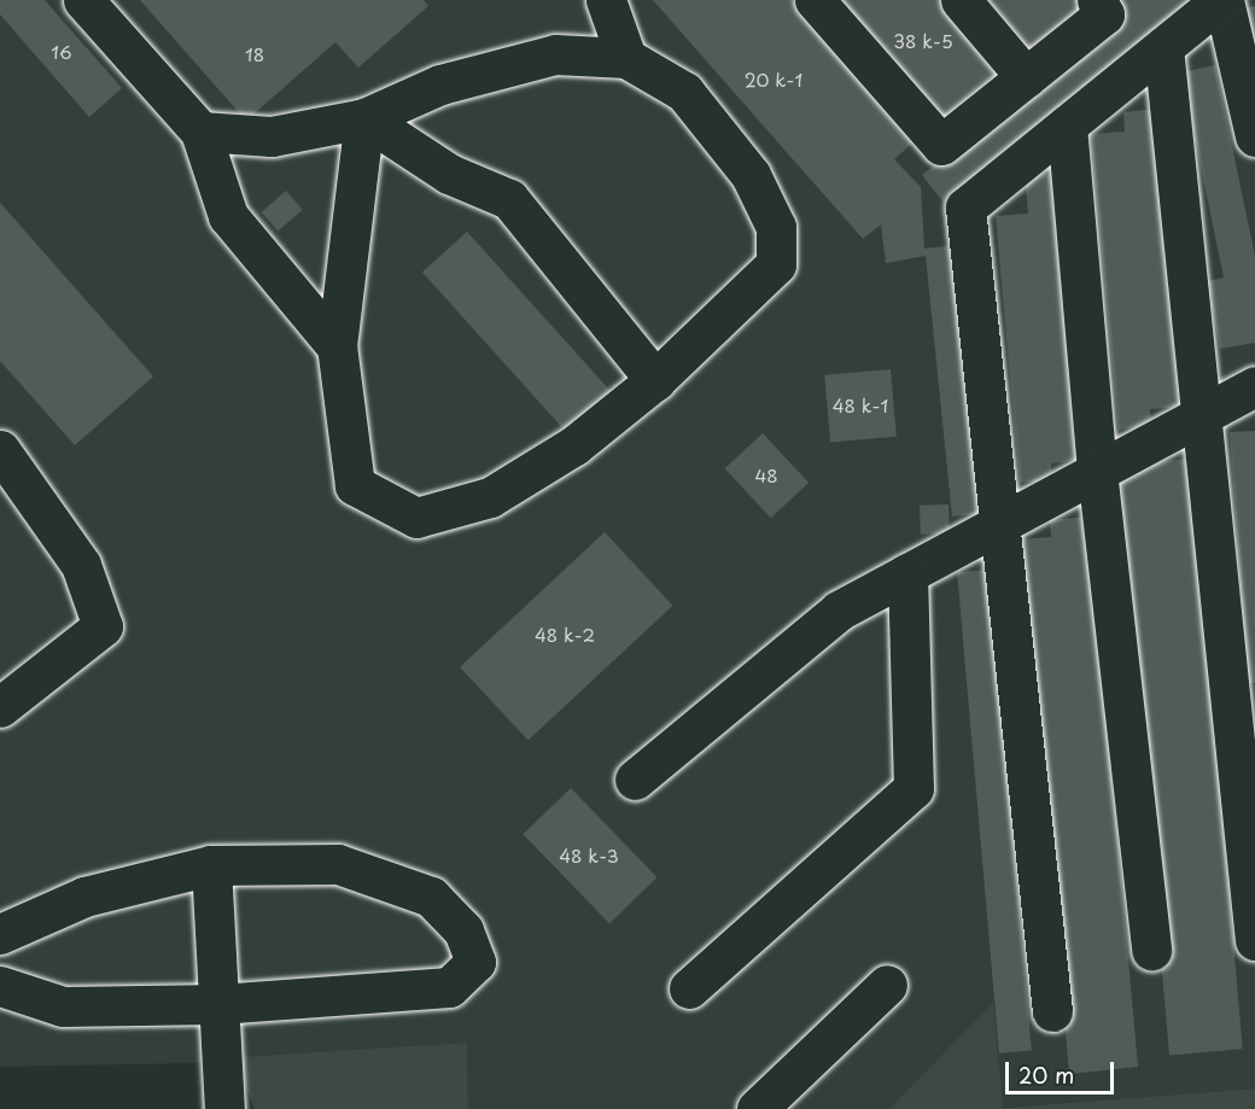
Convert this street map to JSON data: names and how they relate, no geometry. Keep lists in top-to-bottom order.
{
  "house_numbers": [
    "38 k-5",
    "16",
    "18",
    "20 k-1",
    "48 k-1",
    "48",
    "48 k-2",
    "48 k-3"
  ],
  "scale_bar": "20 m"
}
